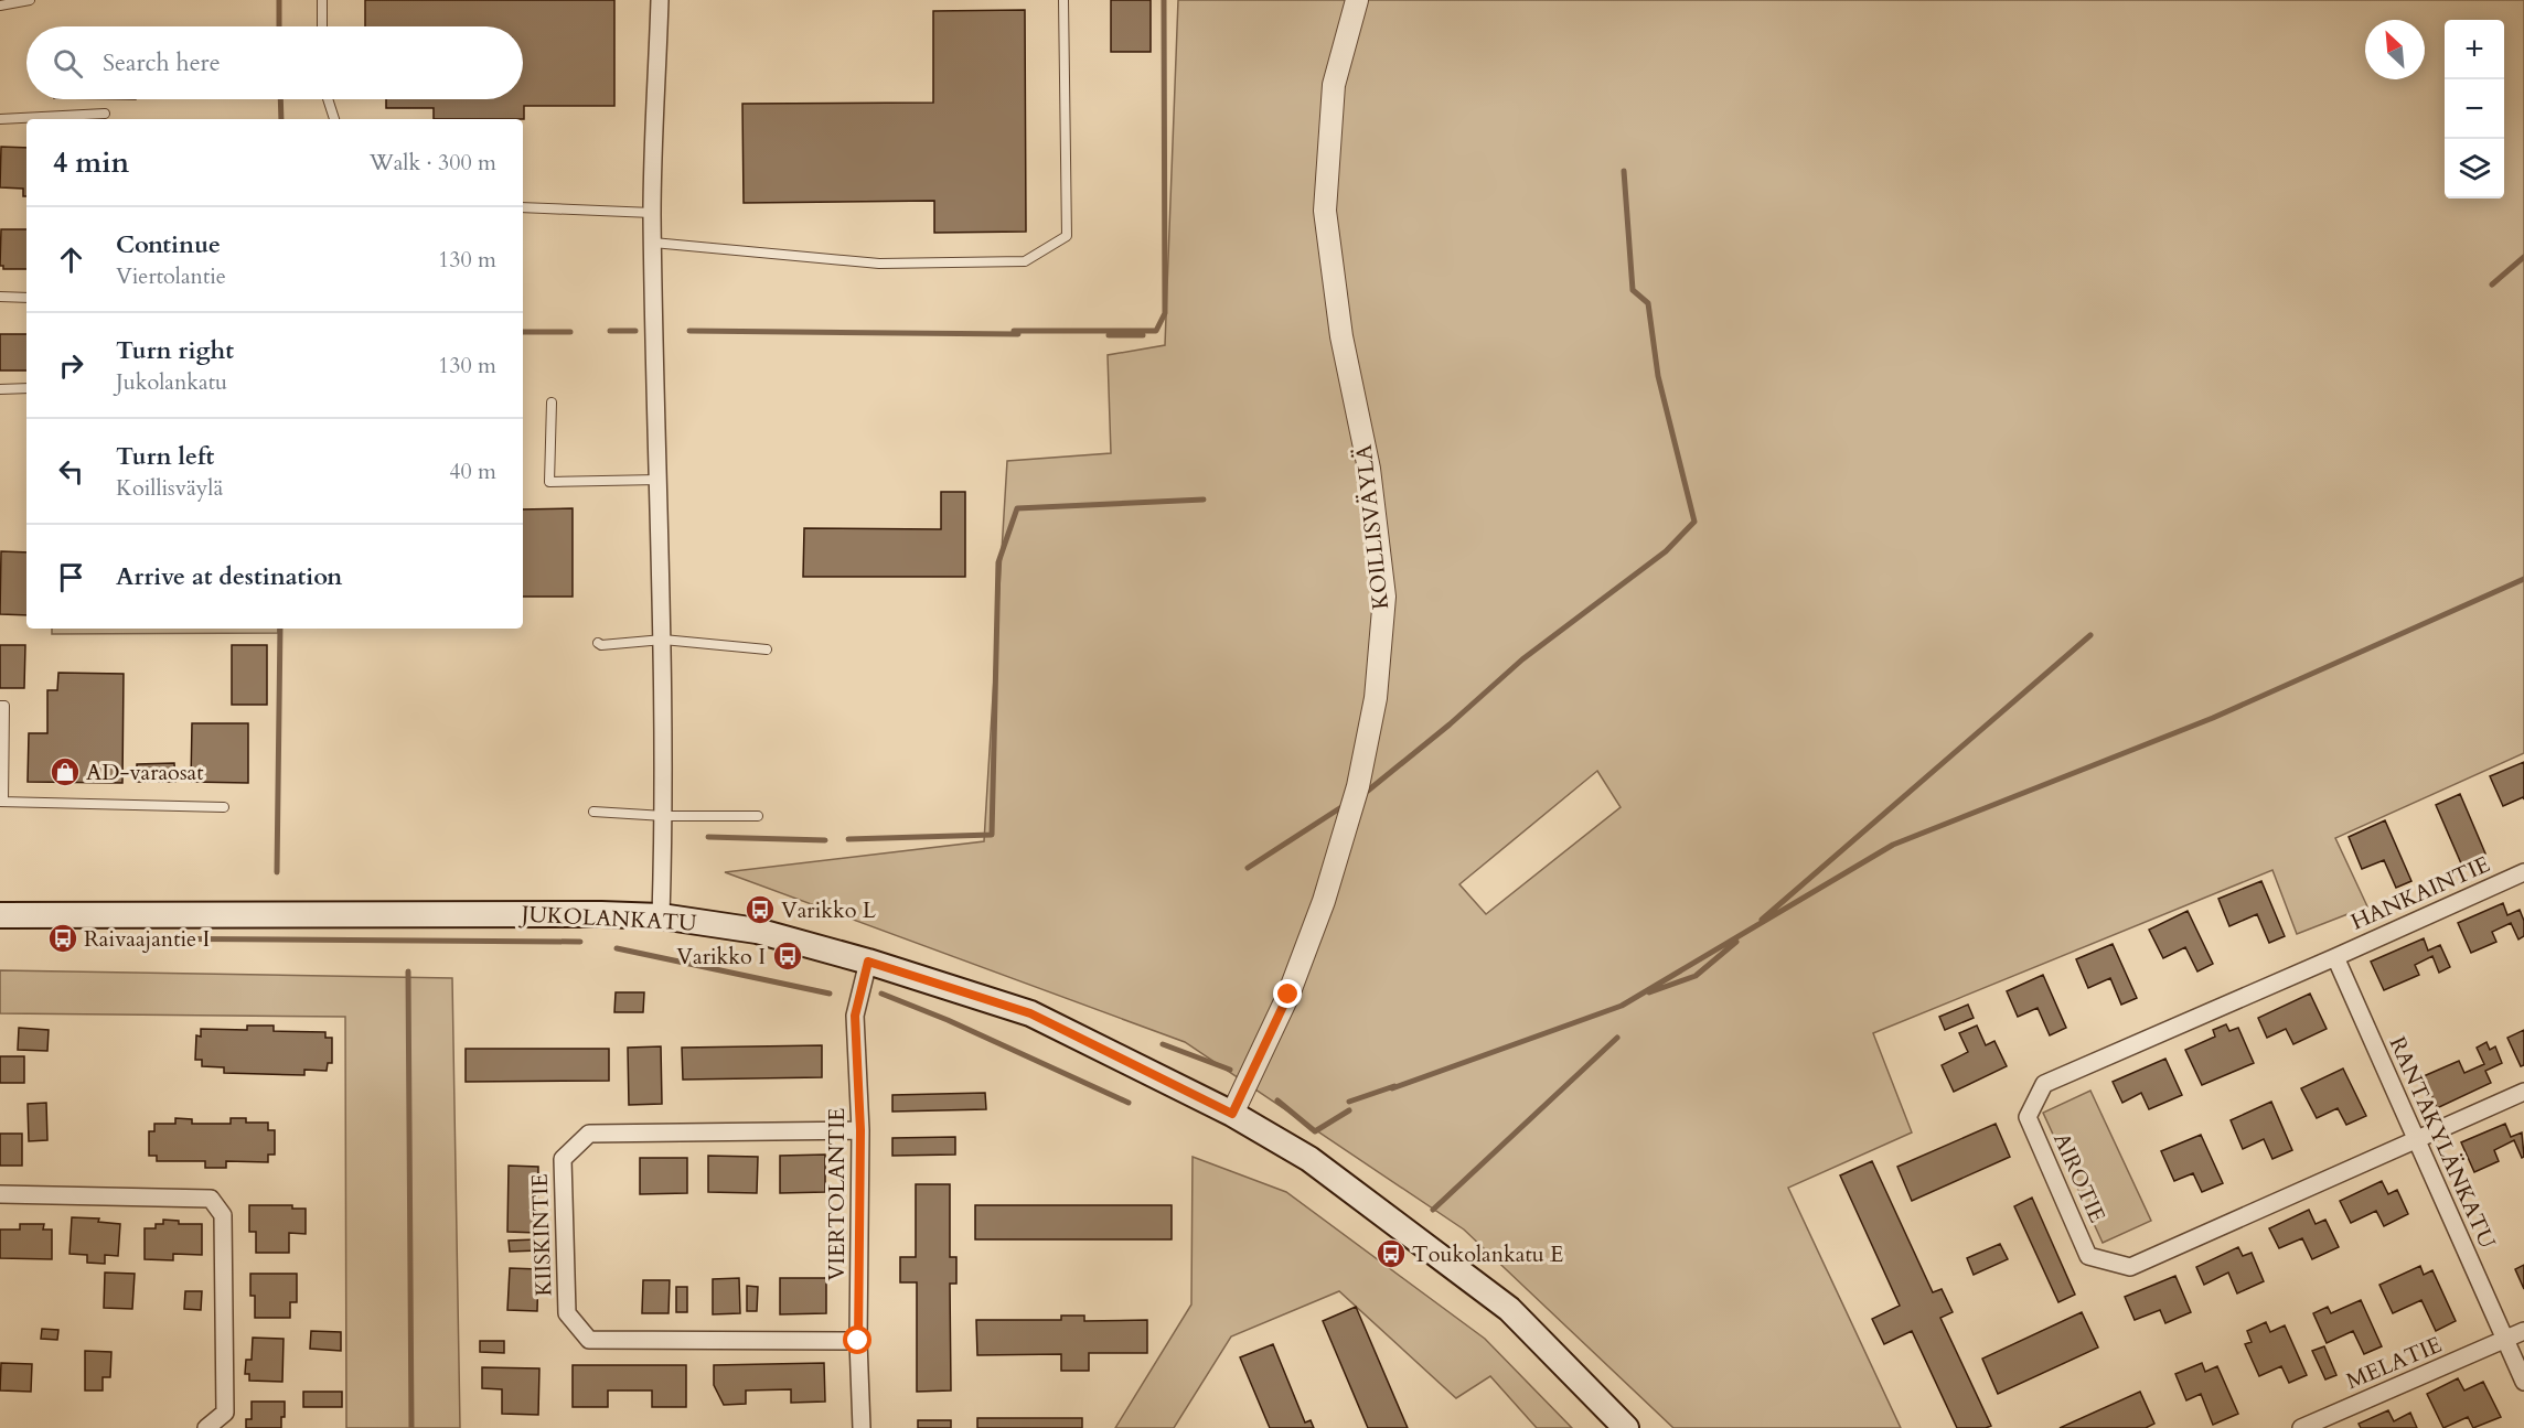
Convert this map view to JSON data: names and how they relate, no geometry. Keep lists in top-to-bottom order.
{
  "streets": {
    "main road": ["JUKOLANKATU"],
    "street": [
      "KOILLISVÄYLÄ",
      "HANKAINTIE",
      "RANTAKYLÄNKATU",
      "AIROTIE",
      "VIERTOLANTIE",
      "KIISKINTIE",
      "MELATIE"
    ]
  },
  "crossings": [
    ["KOILLISVÄYLÄ", "JUKOLANKATU"],
    ["HANKAINTIE", "RANTAKYLÄNKATU"],
    ["HANKAINTIE", "AIROTIE"],
    ["JUKOLANKATU", "VIERTOLANTIE"],
    ["RANTAKYLÄNKATU", "AIROTIE"],
    ["RANTAKYLÄNKATU", "MELATIE"],
    ["VIERTOLANTIE", "KIISKINTIE"]
  ],
  "places": {
    "shop": ["AD-varaosat"],
    "bus stop": [
      "Varikko L",
      "Raivaajantie I",
      "Varikko I",
      "Toukolankatu E"
    ]
  },
  "north": "top left",
  "page": {
    "map_buttons": ["+", "−"],
    "search": "Search here",
    "heading": ["4 min", "Walk · 300 m"],
    "list": [
      ["Continue", "Viertolantie", "130 m"],
      ["Turn right", "Jukolankatu", "130 m"],
      ["Turn left", "Koillisväylä", "40 m"],
      "Arrive at destination"
    ]
  }
}
